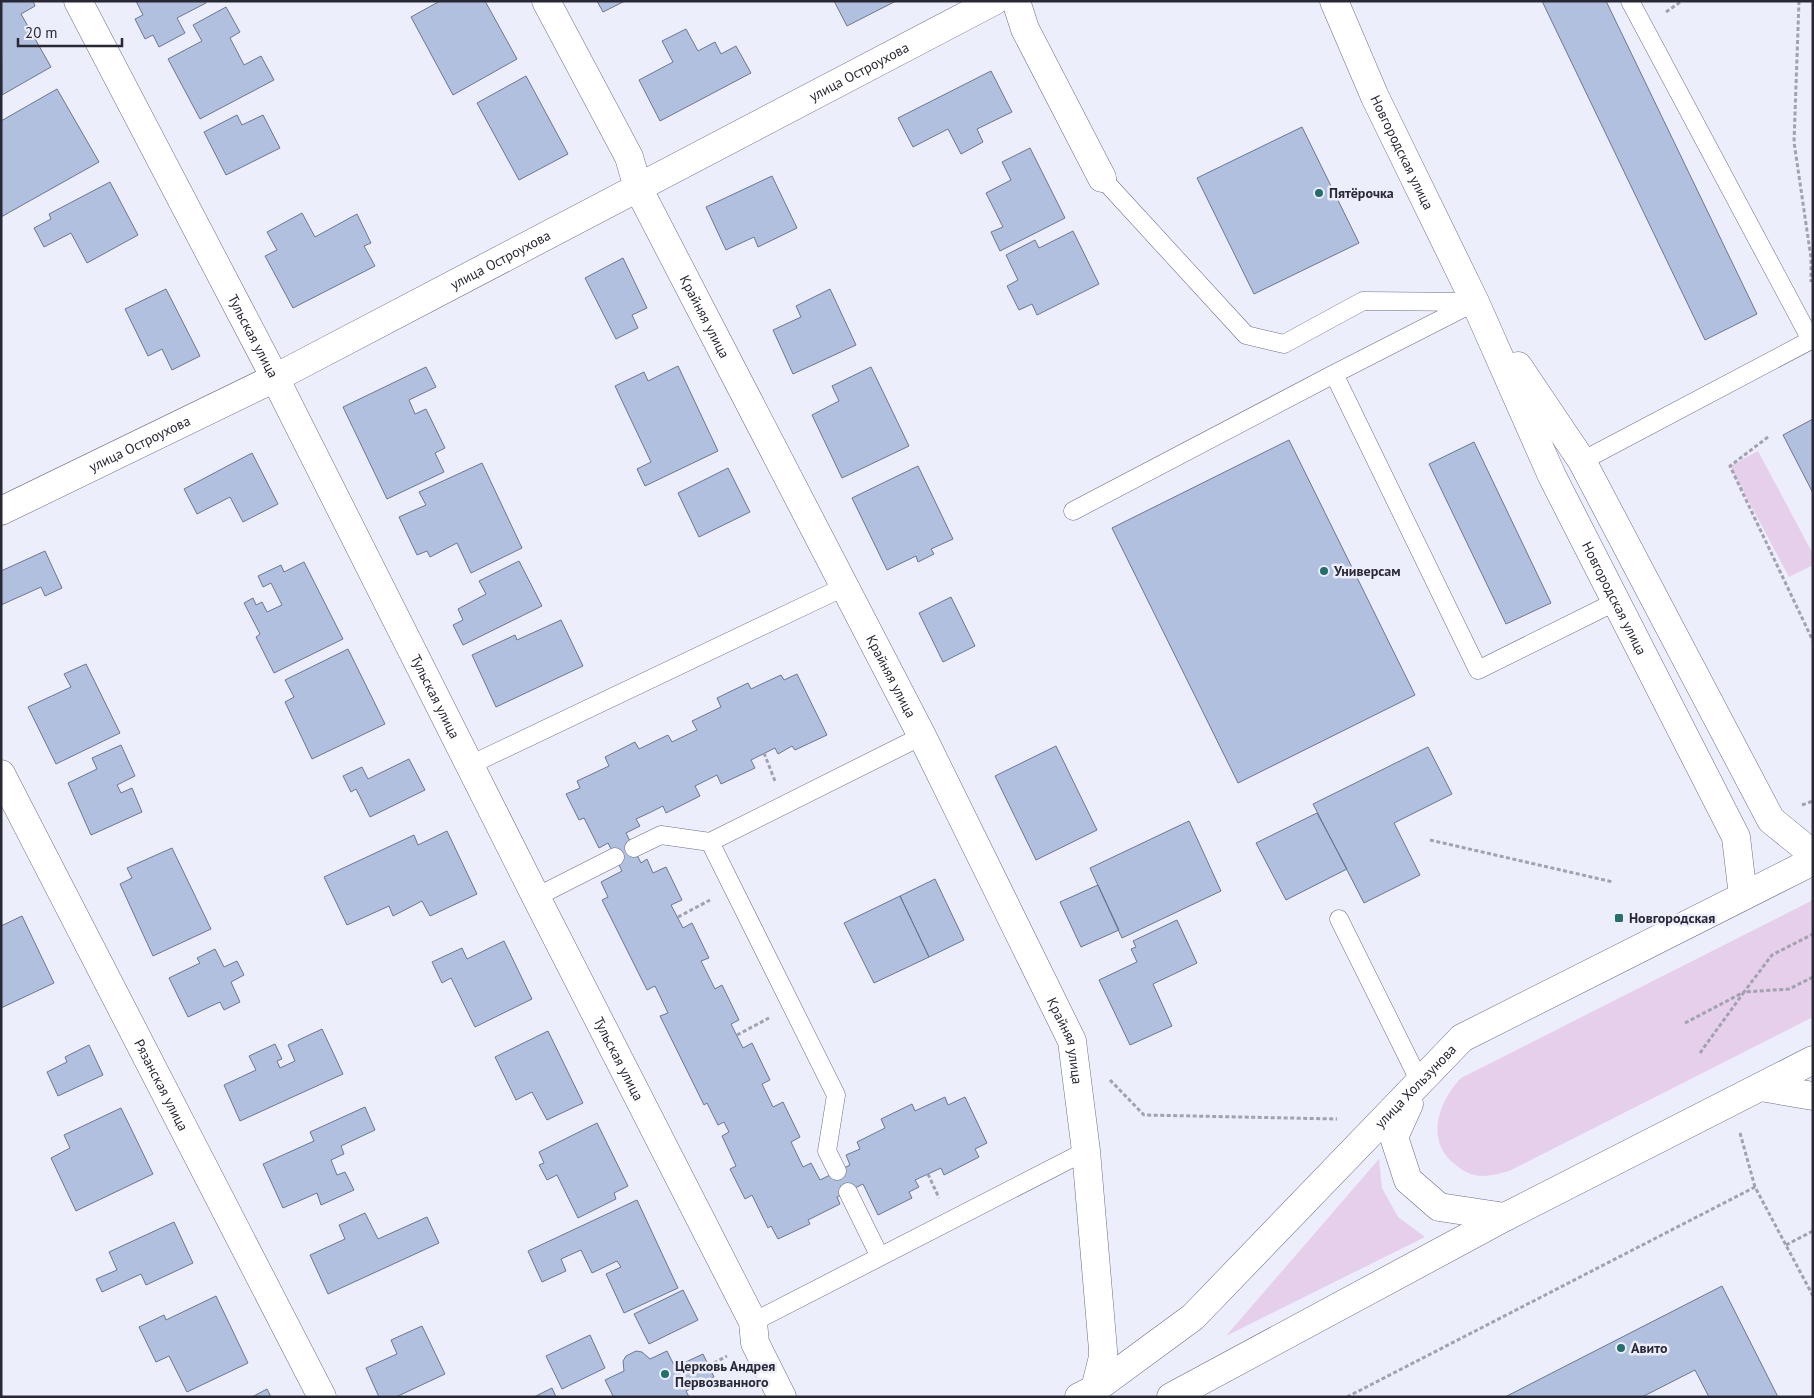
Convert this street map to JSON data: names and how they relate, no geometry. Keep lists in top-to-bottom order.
{
  "streets": {
    "street": [
      "улица Остроухова",
      "Новгородская улица",
      "Крайняя улица",
      "Тульская улица",
      "Рязанская улица",
      "улица Хользунова"
    ]
  },
  "crossings": [
    ["улица Остроухова", "Крайняя улица"],
    ["улица Остроухова", "Тульская улица"],
    ["Новгородская улица", "улица Хользунова"],
    ["Крайняя улица", "улица Хользунова"]
  ],
  "places": {
    "other": [
      "Пятёрочка",
      "Универсам",
      "Авито",
      "Церковь Андрея Первозванного"
    ],
    "transit": ["Новгородская"]
  },
  "scale_bar": "20 m"
}
